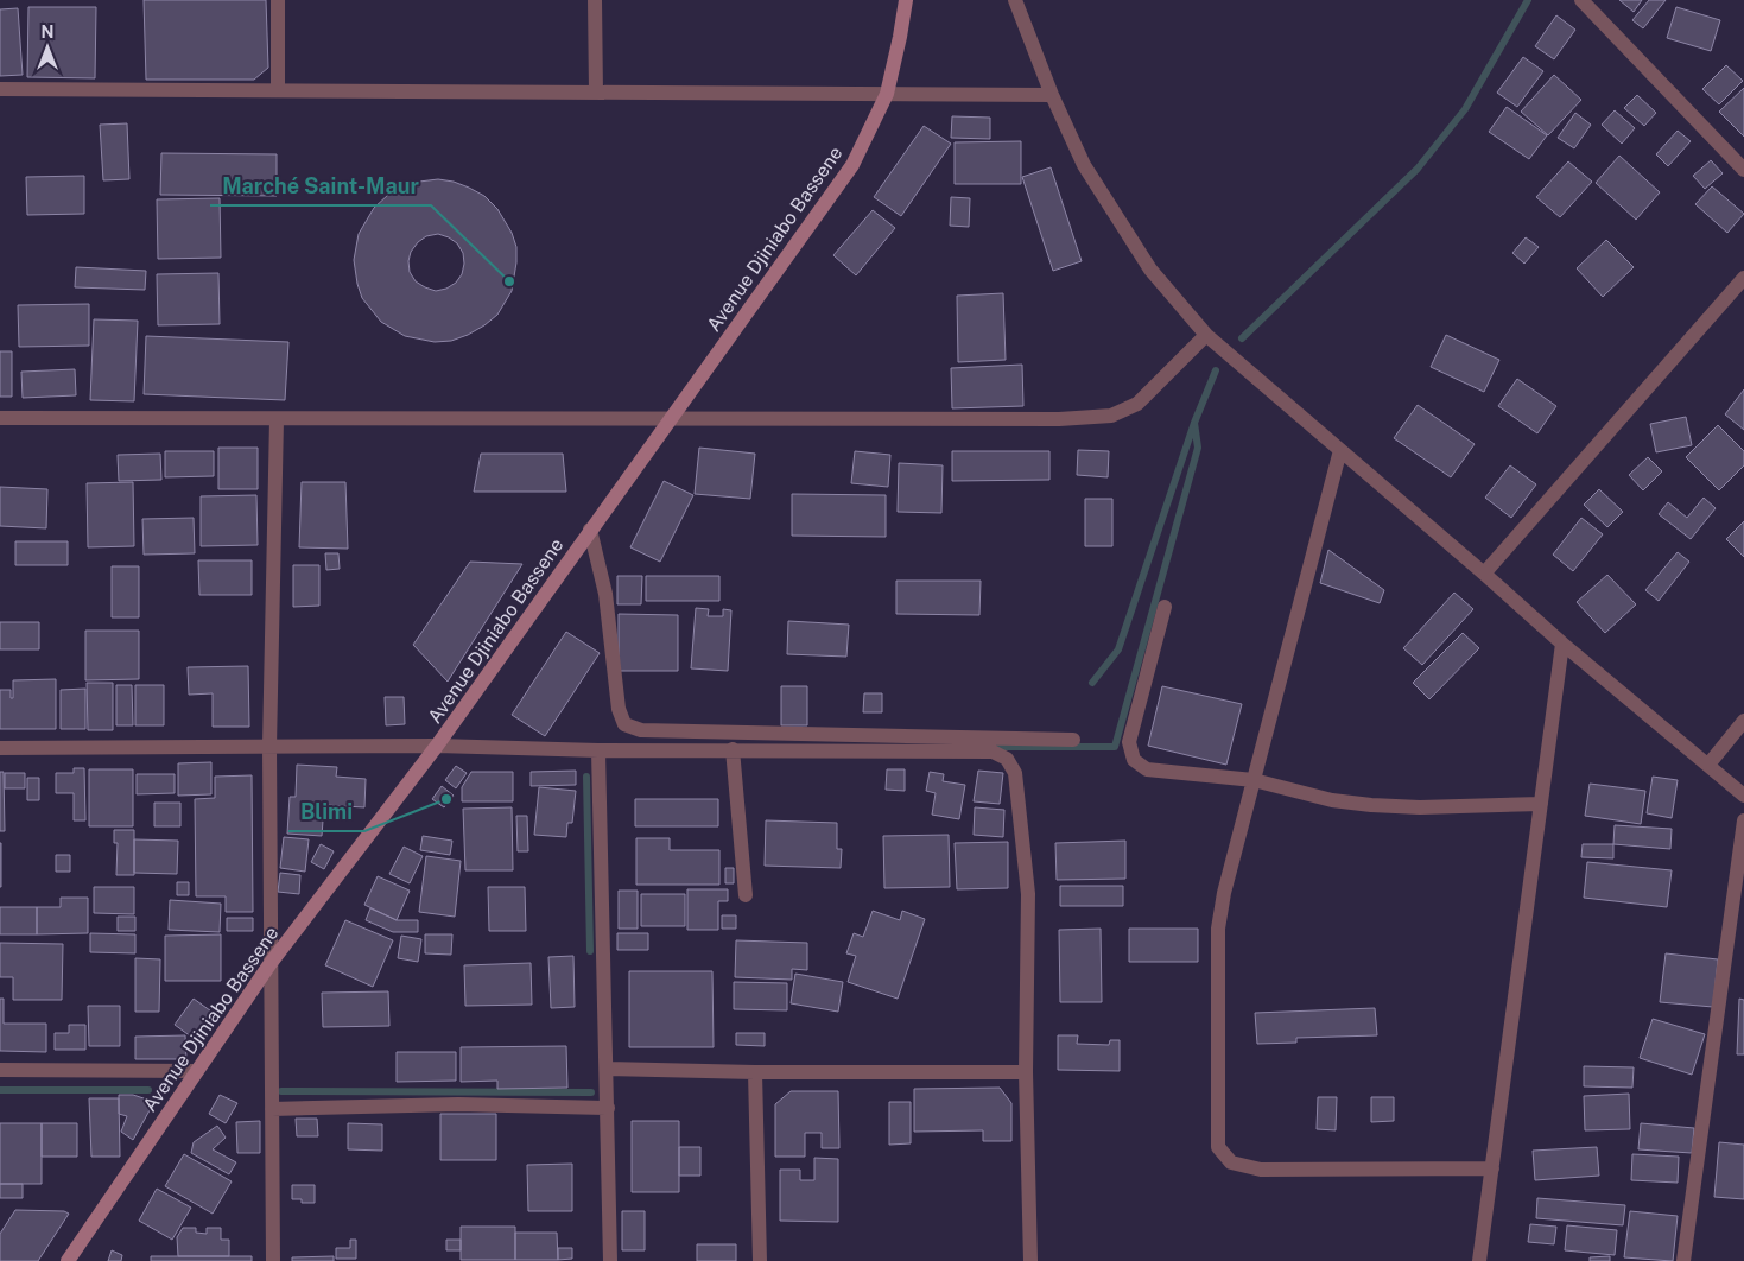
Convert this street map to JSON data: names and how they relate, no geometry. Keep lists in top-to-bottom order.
{
  "streets": {
    "main road": ["Avenue Djiniabo Bassene"]
  },
  "places": ["Marché Saint-Maur", "Blimi"],
  "north": "top"
}
